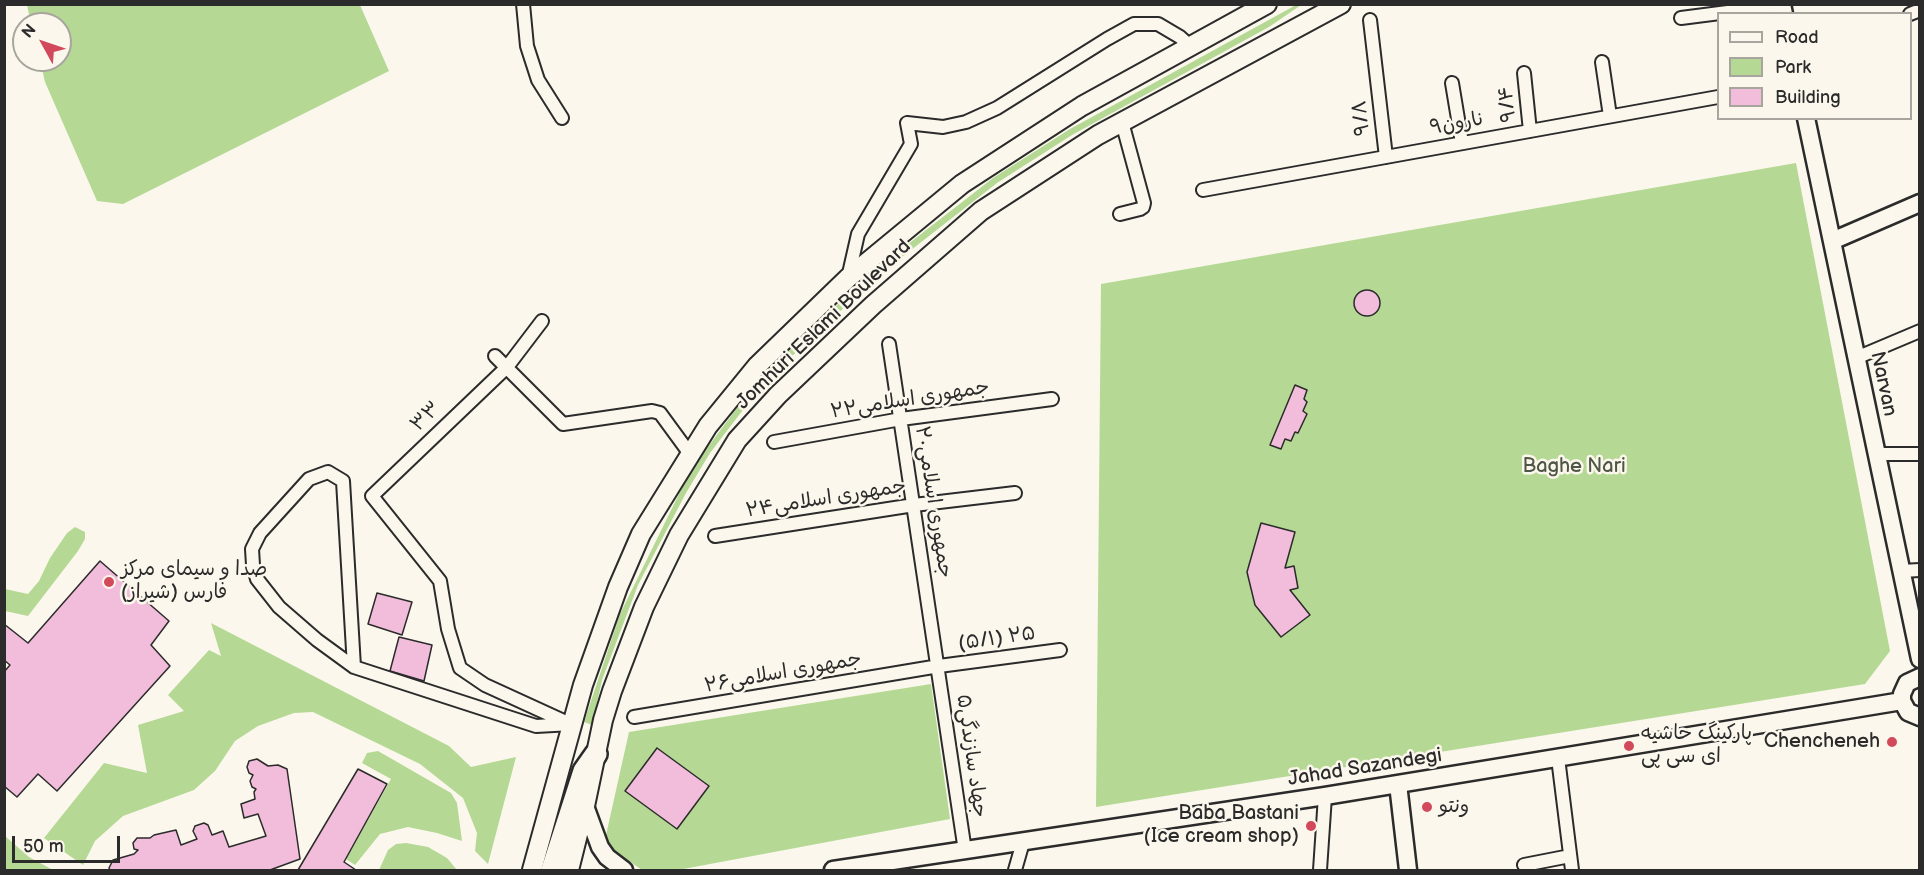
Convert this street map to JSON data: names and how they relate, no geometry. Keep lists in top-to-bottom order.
{
  "streets": {
    "main road": ["Jomhuri Eslami Boulevard", "Narvan", "Jahad Sazandegi"],
    "street": [
      "۹/۴",
      "۹/۸",
      "نارون۹",
      "جمهوری اسلامی۲۲",
      "۳۳",
      "جمهوری اسلامی۲۴",
      "جمهوری اسلامی۲۰",
      "(۵/۱) ۲۵",
      "جمهوری اسلامی۲۶",
      "جهاد سازندگی۵"
    ]
  },
  "crossings": [
    ["۹/۴", "نارون۹"],
    ["۹/۸", "نارون۹"],
    ["Jomhuri Eslami Boulevard", "۳۳"],
    ["جمهوری اسلامی۲۲", "جمهوری اسلامی۲۰"],
    ["جمهوری اسلامی۲۴", "جمهوری اسلامی۲۰"],
    ["جمهوری اسلامی۲۰", "(۵/۱) ۲۵"],
    ["جمهوری اسلامی۲۰", "جمهوری اسلامی۲۶"],
    ["جمهوری اسلامی۲۰", "جهاد سازندگی۵"],
    ["(۵/۱) ۲۵", "جمهوری اسلامی۲۶"],
    ["(۵/۱) ۲۵", "جهاد سازندگی۵"],
    ["جمهوری اسلامی۲۶", "جهاد سازندگی۵"],
    ["جهاد سازندگی۵", "Jahad Sazandegi"]
  ],
  "parks": ["Baghe Nari"],
  "places": [
    "صدا و سیمای مرکز فارس (شیراز)",
    "Chencheneh",
    "پارکینگ حاشیه ای سی پی",
    "ونتو",
    "Baba Bastani (Ice cream shop)"
  ],
  "legend": ["Road", "Park", "Building"],
  "scale_bar": "50 m",
  "north": "top left"
}
